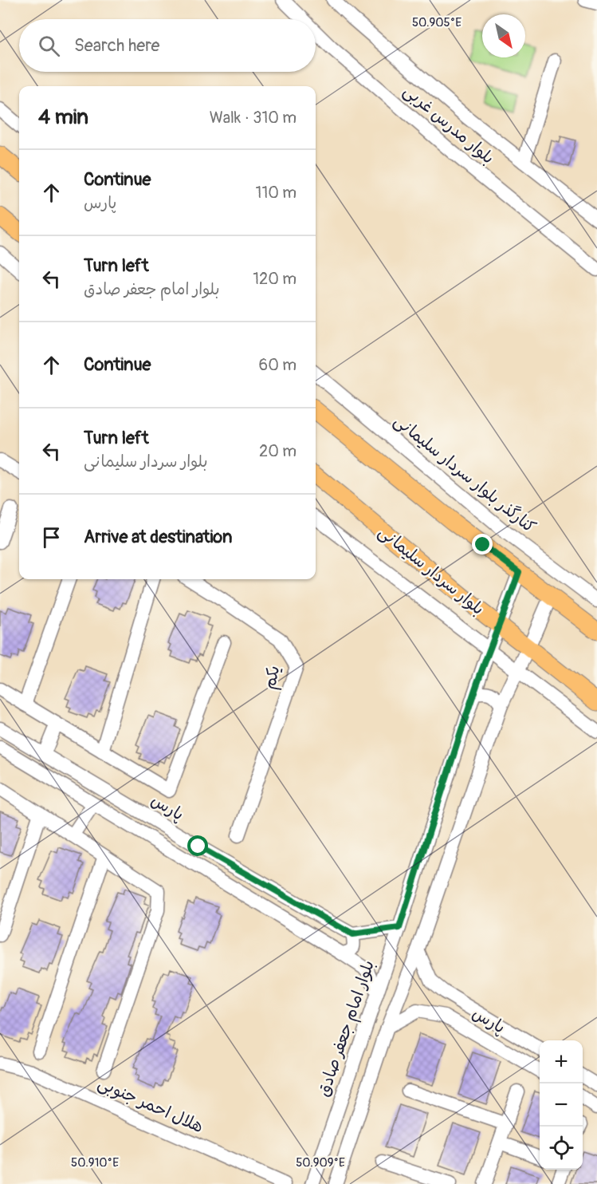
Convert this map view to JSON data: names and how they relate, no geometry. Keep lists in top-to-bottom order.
{
  "streets": {
    "main road": ["بلوار سردار سلیمانی"],
    "street": [
      "بلوار مدرس غربی",
      "کنارگذر بلوار سردار سلیمانی",
      "یکم",
      "پارس",
      "بلوار امام جعفر صادق",
      "هلال احمر جنوبی"
    ]
  },
  "crossings": [
    ["بلوار سردار سلیمانی", "بلوار امام جعفر صادق"],
    ["پارس", "بلوار امام جعفر صادق"]
  ],
  "north": "bottom right",
  "page": {
    "search": "Search here",
    "heading": ["4 min", "Walk · 310 m"],
    "list": [
      ["Continue", "پارس", "110 m"],
      ["Turn left", "بلوار امام جعفر صادق", "120 m"],
      ["Continue", "60 m"],
      ["Turn left", "بلوار سردار سلیمانی", "20 m"],
      "Arrive at destination"
    ],
    "map_buttons": ["+", "−"]
  },
  "coordinates": ["50.905°E", "50.910°E", "50.909°E"]
}
